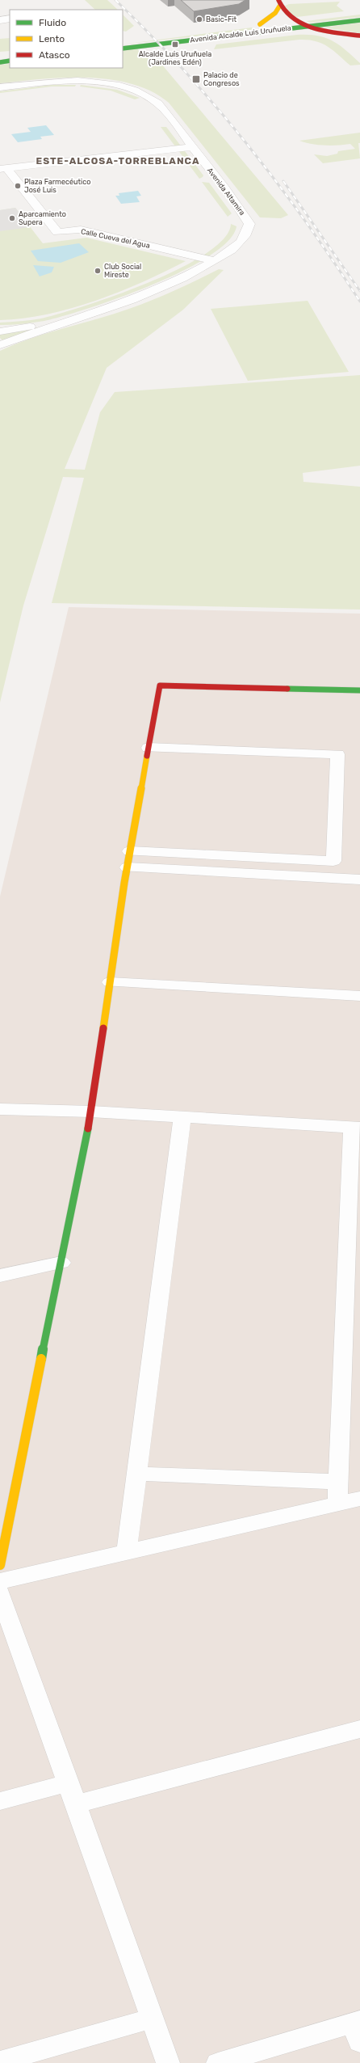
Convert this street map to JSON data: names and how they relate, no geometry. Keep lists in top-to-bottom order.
{
  "streets": {
    "street": ["Avenida Alcalde Luis Uruñuela", "Avenida Altamira", "Calle Cueva del Agua"]
  },
  "crossings": [
    ["Avenida Altamira", "Calle Cueva del Agua"]
  ],
  "districts": ["ESTE-ALCOSA-TORREBLANCA"],
  "places": {
    "other": [
      "Basic-Fit",
      "Plaza Farmecéutico José Luis",
      "Aparcamiento Supera",
      "Club Social Mireste"
    ],
    "transit": ["Alcalde Luis Uruñuela (Jardines Edén)", "Palacio de Congresos"]
  },
  "legend": ["Fluido", "Lento", "Atasco"]
}
